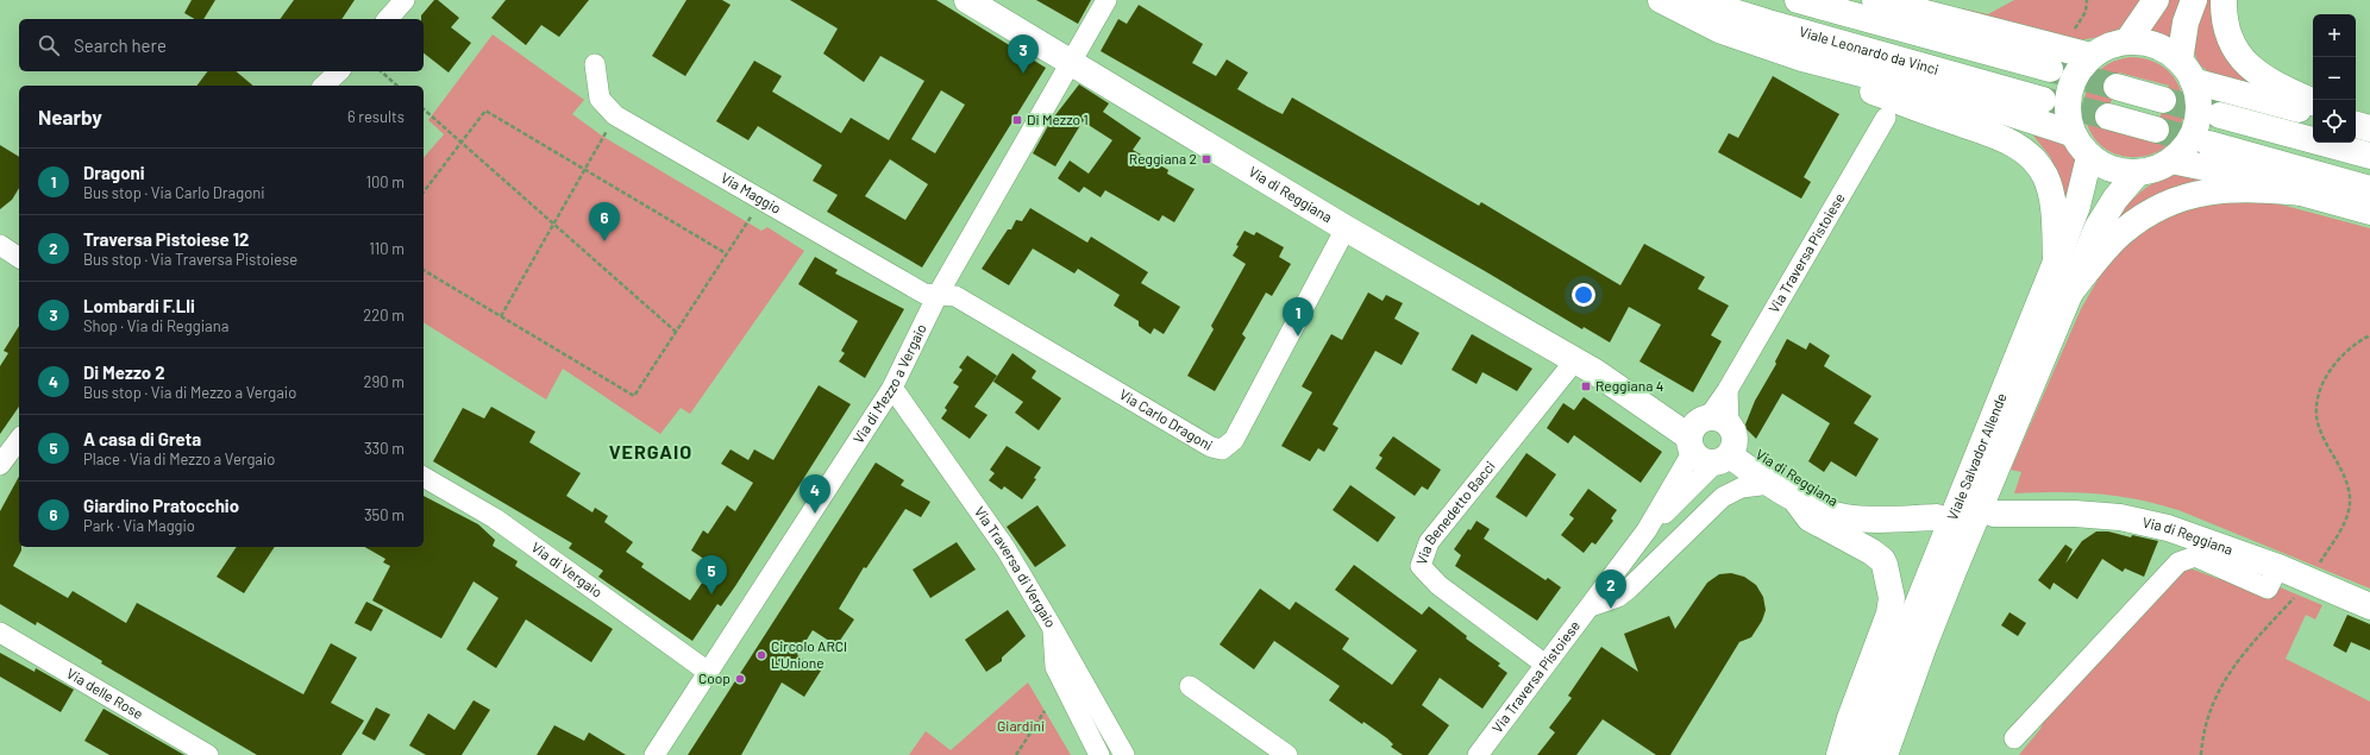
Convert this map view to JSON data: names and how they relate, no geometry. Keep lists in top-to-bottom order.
{
  "streets": {
    "main road": ["Viale Leonardo da Vinci", "Via di Reggiana", "Viale Salvador Allende"],
    "street": [
      "Via Maggio",
      "Via Traversa Pistoiese",
      "Via di Mezzo a Vergaio",
      "Via Carlo Dragoni",
      "Via Benedetto Bacci",
      "Via Traversa di Vergaio",
      "Via di Vergaio",
      "Via delle Rose"
    ]
  },
  "crossings": [
    ["Via Maggio", "Via di Mezzo a Vergaio"],
    ["Via Maggio", "Via Carlo Dragoni"],
    ["Via di Reggiana", "Via Traversa Pistoiese"],
    ["Via di Reggiana", "Via di Mezzo a Vergaio"],
    ["Via di Reggiana", "Via Carlo Dragoni"],
    ["Via di Reggiana", "Via Benedetto Bacci"],
    ["Via Traversa Pistoiese", "Via Benedetto Bacci"],
    ["Via di Mezzo a Vergaio", "Via Carlo Dragoni"],
    ["Via di Mezzo a Vergaio", "Via Traversa di Vergaio"],
    ["Via di Mezzo a Vergaio", "Via di Vergaio"]
  ],
  "districts": ["VERGAIO"],
  "parks": ["Giardini"],
  "places": {
    "transit": ["Di Mezzo 1", "Reggiana 2", "Reggiana 4"],
    "other": ["Circolo ARCI L'Unione", "Coop"]
  },
  "page": {
    "map_buttons": ["+", "−"],
    "search": "Search here",
    "pins": [
      "3",
      "6",
      "1",
      "4",
      "5",
      "2"
    ],
    "heading": ["Nearby", "6 results"],
    "list": [
      {
        "mark": "1",
        "name": "Dragoni",
        "note": "Bus stop · Via Carlo Dragoni",
        "value": "100 m"
      },
      {
        "mark": "2",
        "name": "Traversa Pistoiese 12",
        "note": "Bus stop · Via Traversa Pistoiese",
        "value": "110 m"
      },
      {
        "mark": "3",
        "name": "Lombardi F.Lli",
        "note": "Shop · Via di Reggiana",
        "value": "220 m"
      },
      {
        "mark": "4",
        "name": "Di Mezzo 2",
        "note": "Bus stop · Via di Mezzo a Vergaio",
        "value": "290 m"
      },
      {
        "mark": "5",
        "name": "A casa di Greta",
        "note": "Place · Via di Mezzo a Vergaio",
        "value": "330 m"
      },
      {
        "mark": "6",
        "name": "Giardino Pratocchio",
        "note": "Park · Via Maggio",
        "value": "350 m"
      }
    ]
  }
}
